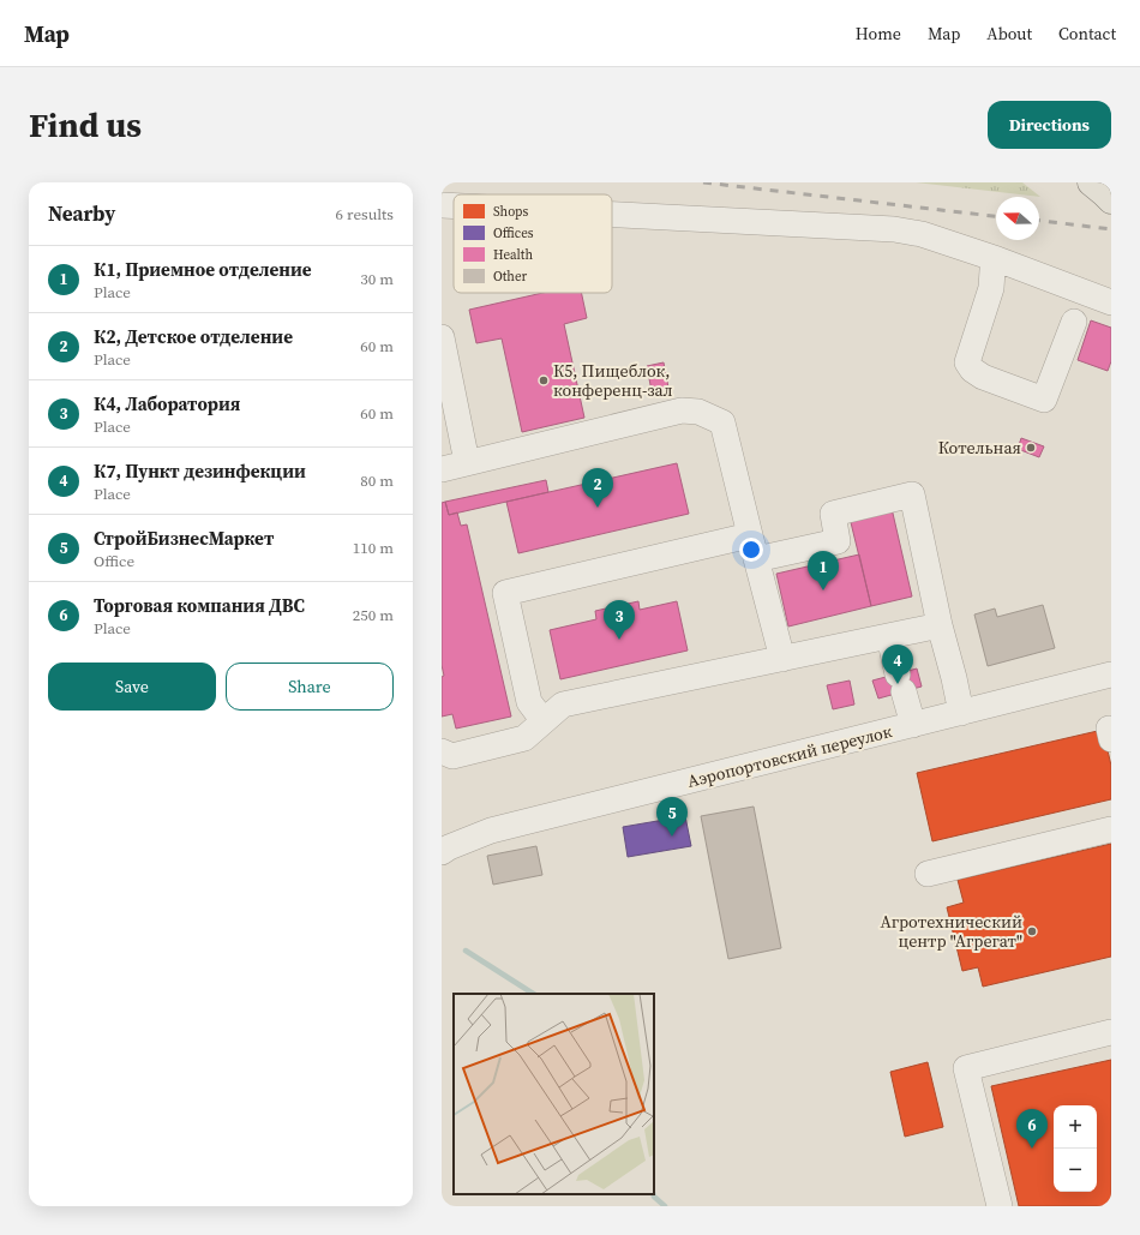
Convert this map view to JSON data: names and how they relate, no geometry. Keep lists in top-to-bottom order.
{
  "streets": {
    "street": ["Аэропортовский переулок"]
  },
  "places": ["К5, Пищеблок, конференц-зал", "Котельная", "Агротехнический центр \"Агрегат\""],
  "legend": [
    "Shops",
    "Offices",
    "Health",
    "Other"
  ],
  "north": "left",
  "page": {
    "header": "Map",
    "nav": [
      "Home",
      "Map",
      "About",
      "Contact"
    ],
    "buttons": [
      "Directions",
      ["Save", "Share"]
    ],
    "title": "Find us",
    "heading": ["Nearby", "6 results"],
    "list": [
      {
        "mark": "1",
        "name": "К1, Приемное отделение",
        "note": "Place",
        "value": "30 m"
      },
      {
        "mark": "2",
        "name": "К2, Детское отделение",
        "note": "Place",
        "value": "60 m"
      },
      {
        "mark": "3",
        "name": "К4, Лаборатория",
        "note": "Place",
        "value": "60 m"
      },
      {
        "mark": "4",
        "name": "К7, Пункт дезинфекции",
        "note": "Place",
        "value": "80 m"
      },
      {
        "mark": "5",
        "name": "СтройБизнесМаркет",
        "note": "Office",
        "value": "110 m"
      },
      {
        "mark": "6",
        "name": "Торговая компания ДВС",
        "note": "Place",
        "value": "250 m"
      }
    ],
    "pins": [
      "2",
      "1",
      "3",
      "4",
      "5",
      "6"
    ],
    "map_buttons": ["+", "−"]
  }
}
